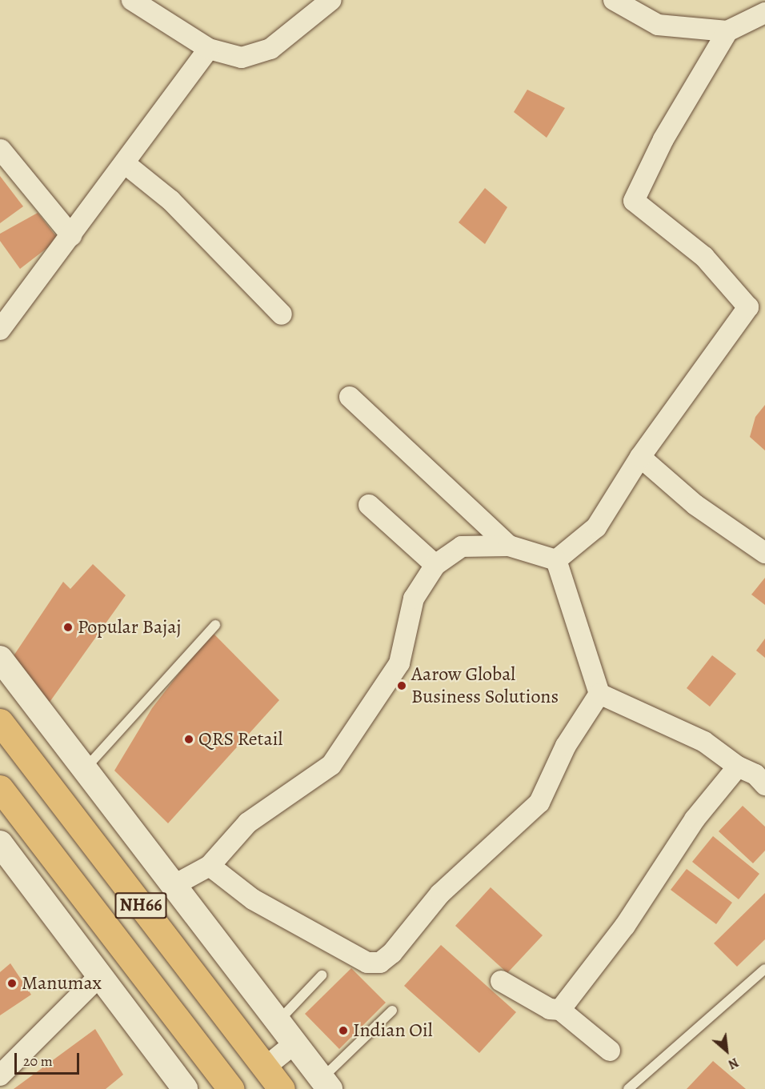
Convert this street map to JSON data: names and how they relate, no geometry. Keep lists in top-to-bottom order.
{
  "streets": {
    "highway": ["NH66"]
  },
  "places": [
    "Popular Bajaj",
    "Aarow Global Business Solutions",
    "QRS Retail",
    "Manumax",
    "Indian Oil"
  ],
  "scale_bar": "20 m",
  "north": "bottom right"
}
